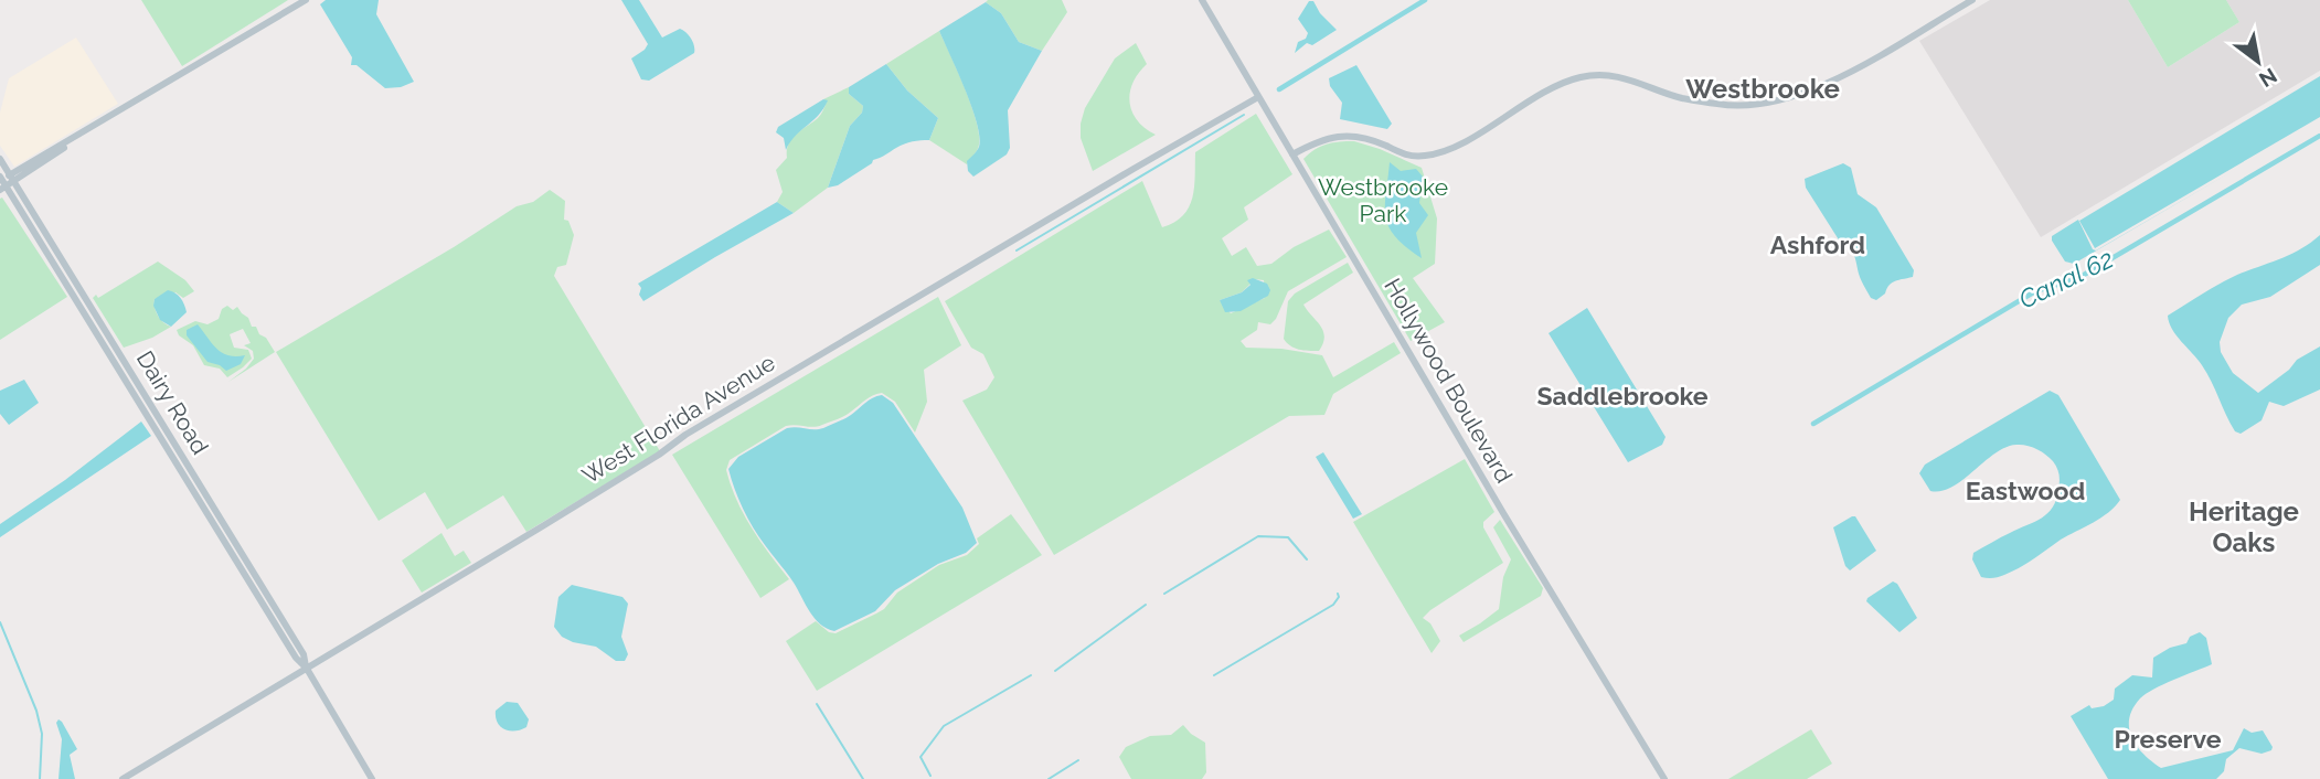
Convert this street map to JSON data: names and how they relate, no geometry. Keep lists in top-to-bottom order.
{
  "streets": {
    "street": ["Hollywood Boulevard", "Dairy Road", "West Florida Avenue"]
  },
  "crossings": [
    ["Hollywood Boulevard", "West Florida Avenue"],
    ["Dairy Road", "West Florida Avenue"]
  ],
  "districts": [
    "Westbrooke",
    "Ashford",
    "Saddlebrooke",
    "Eastwood",
    "Heritage Oaks",
    "Preserve"
  ],
  "water": ["Canal 62"],
  "parks": ["Westbrooke Park"],
  "north": "bottom right"
}
